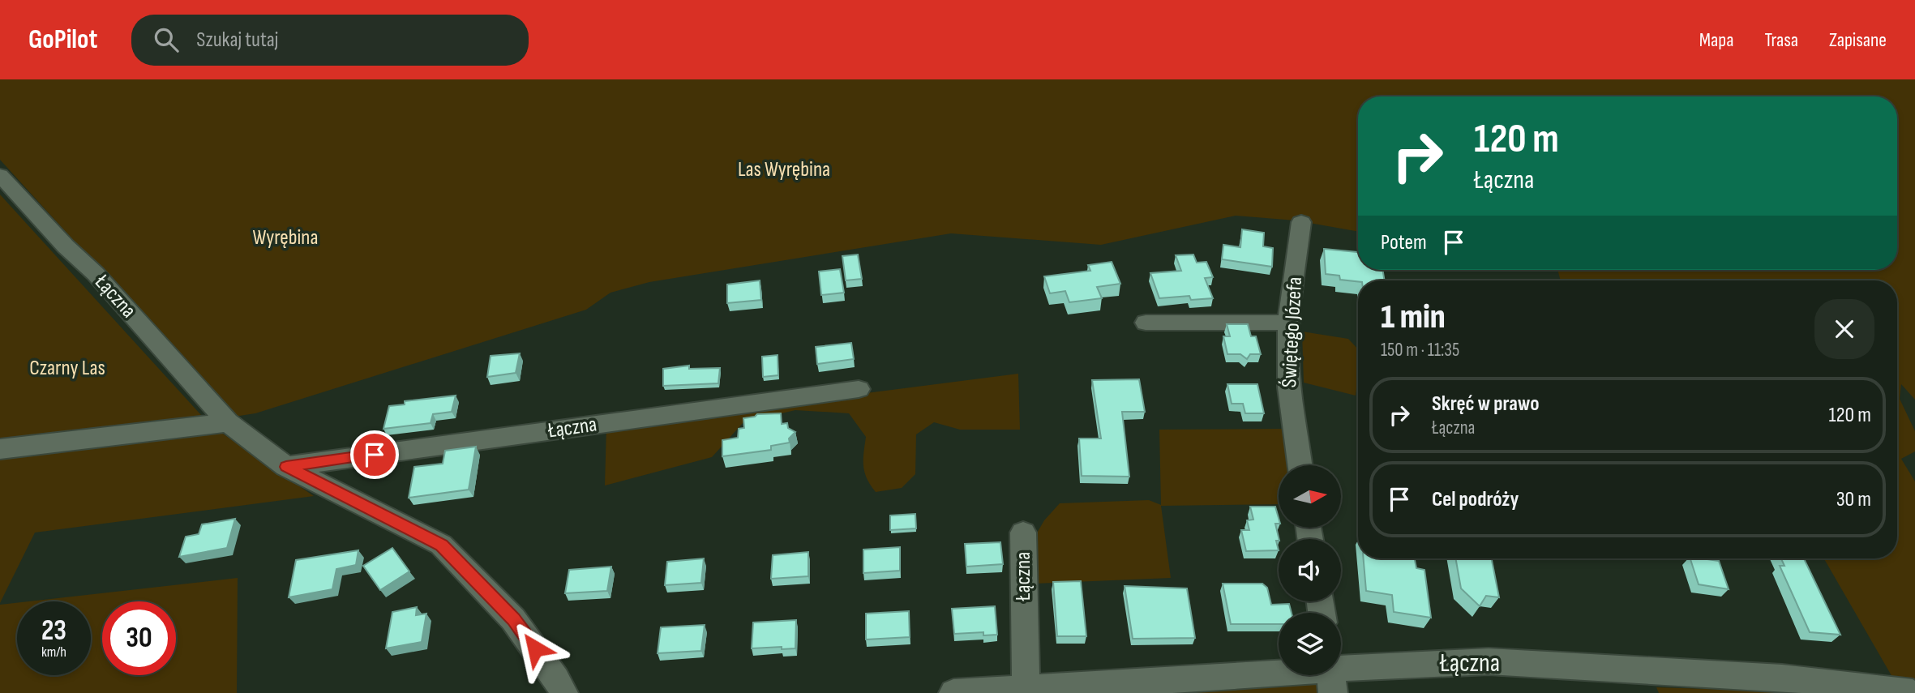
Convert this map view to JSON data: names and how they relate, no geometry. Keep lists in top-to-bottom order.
{
  "streets": {
    "street": ["Łączna", "Świętego Józefa"]
  },
  "parks": ["Las Wyrębina", "Wyrębina", "Czarny Las"],
  "north": "right",
  "page": {
    "header": "GoPilot",
    "search": "Szukaj tutaj",
    "nav": ["Mapa", "Trasa", "Zapisane"],
    "turn": ["120 m", "Łączna"],
    "then": "Potem",
    "heading": ["1 min", "150 m · 11:35"],
    "list": [
      {
        "name": "Skręć w prawo",
        "note": "Łączna",
        "value": "120 m"
      },
      {
        "name": "Cel podróży",
        "value": "30 m"
      }
    ],
    "speed": "23 km/h",
    "limit": "30"
  }
}
